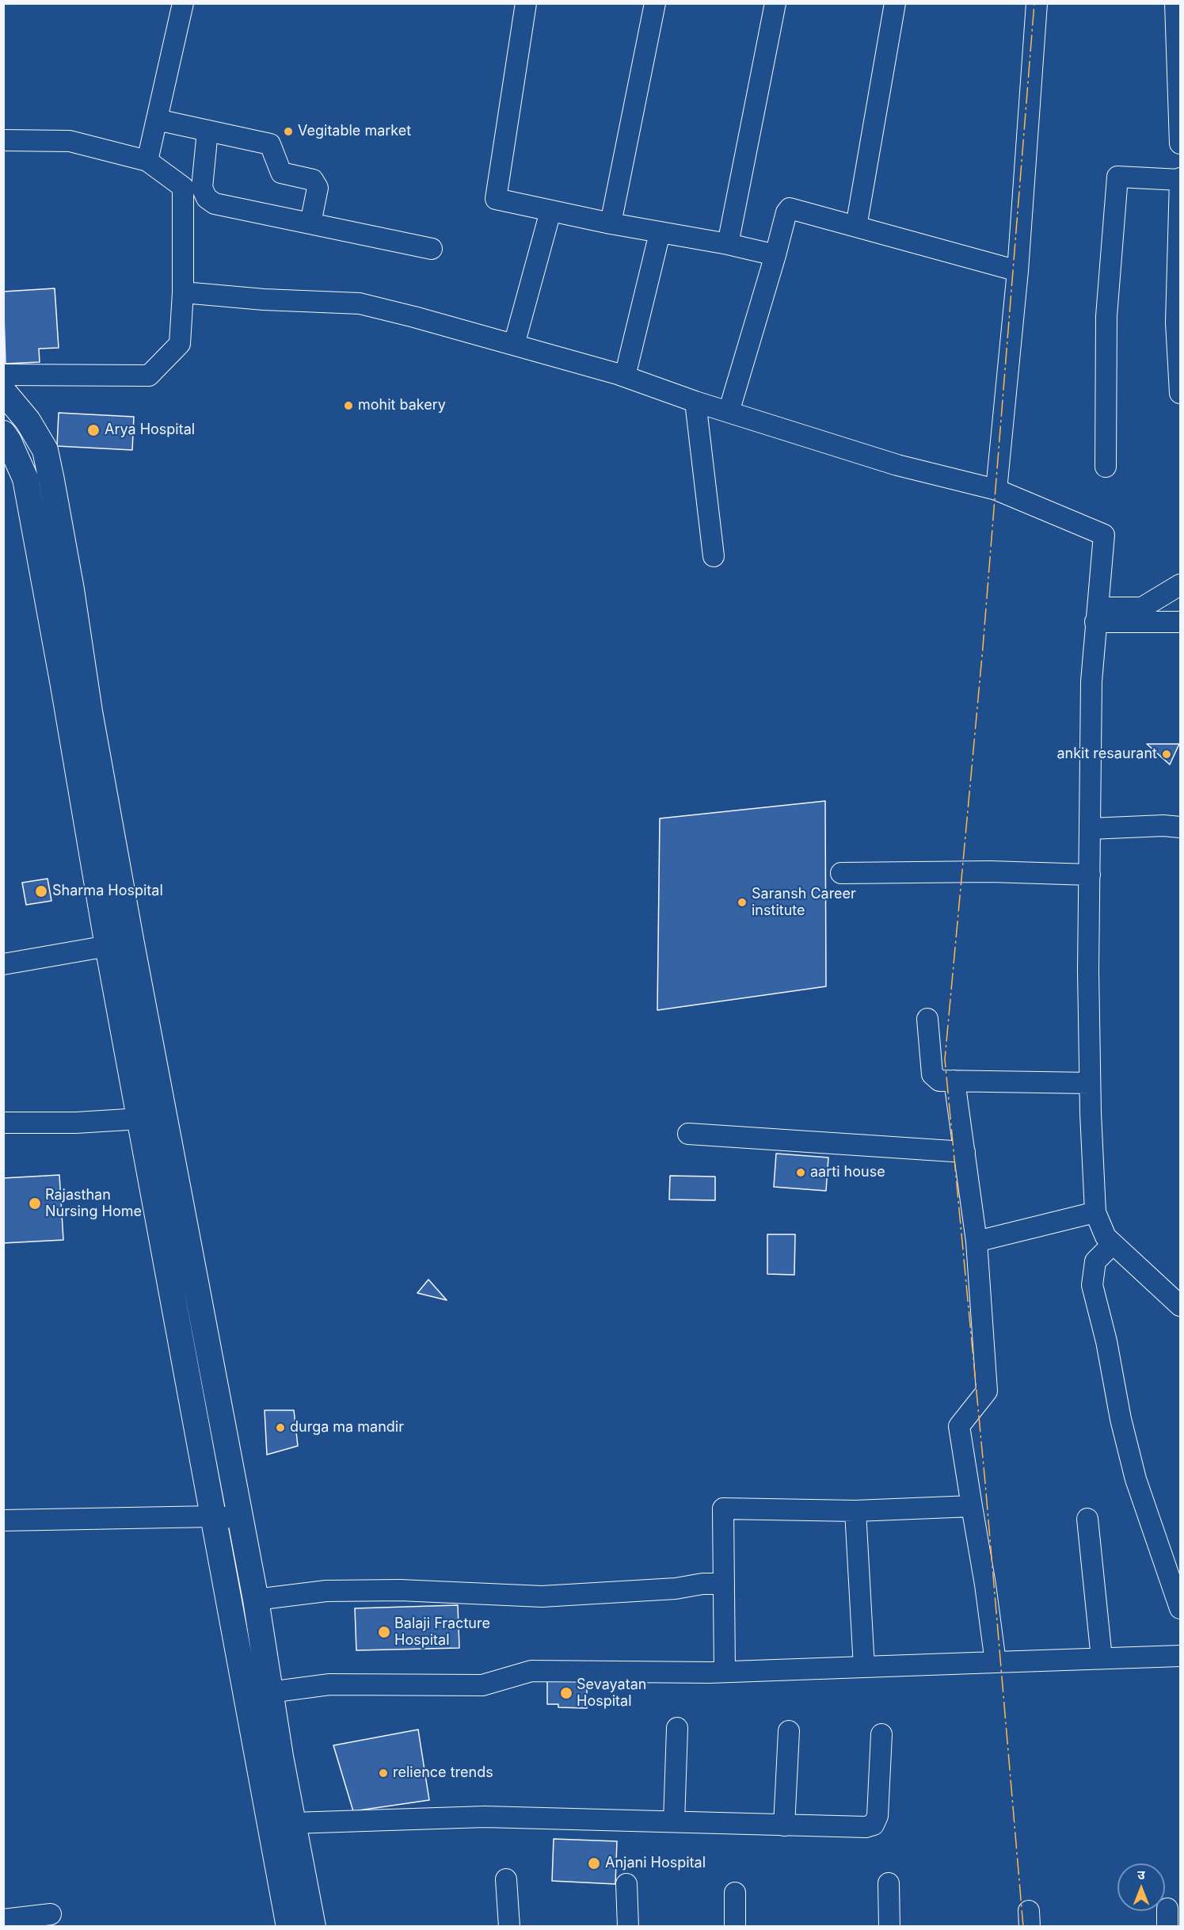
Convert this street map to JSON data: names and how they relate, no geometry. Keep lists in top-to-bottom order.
{
  "places": [
    "Vegitable market",
    "mohit bakery",
    "Arya Hospital",
    "ankit resaurant",
    "Sharma Hospital",
    "Saransh Career institute",
    "aarti house",
    "Rajasthan Nursing Home",
    "durga ma mandir",
    "Balaji Fracture Hospital",
    "Sevayatan Hospital",
    "relience trends",
    "Anjani Hospital"
  ],
  "north": "top"
}
